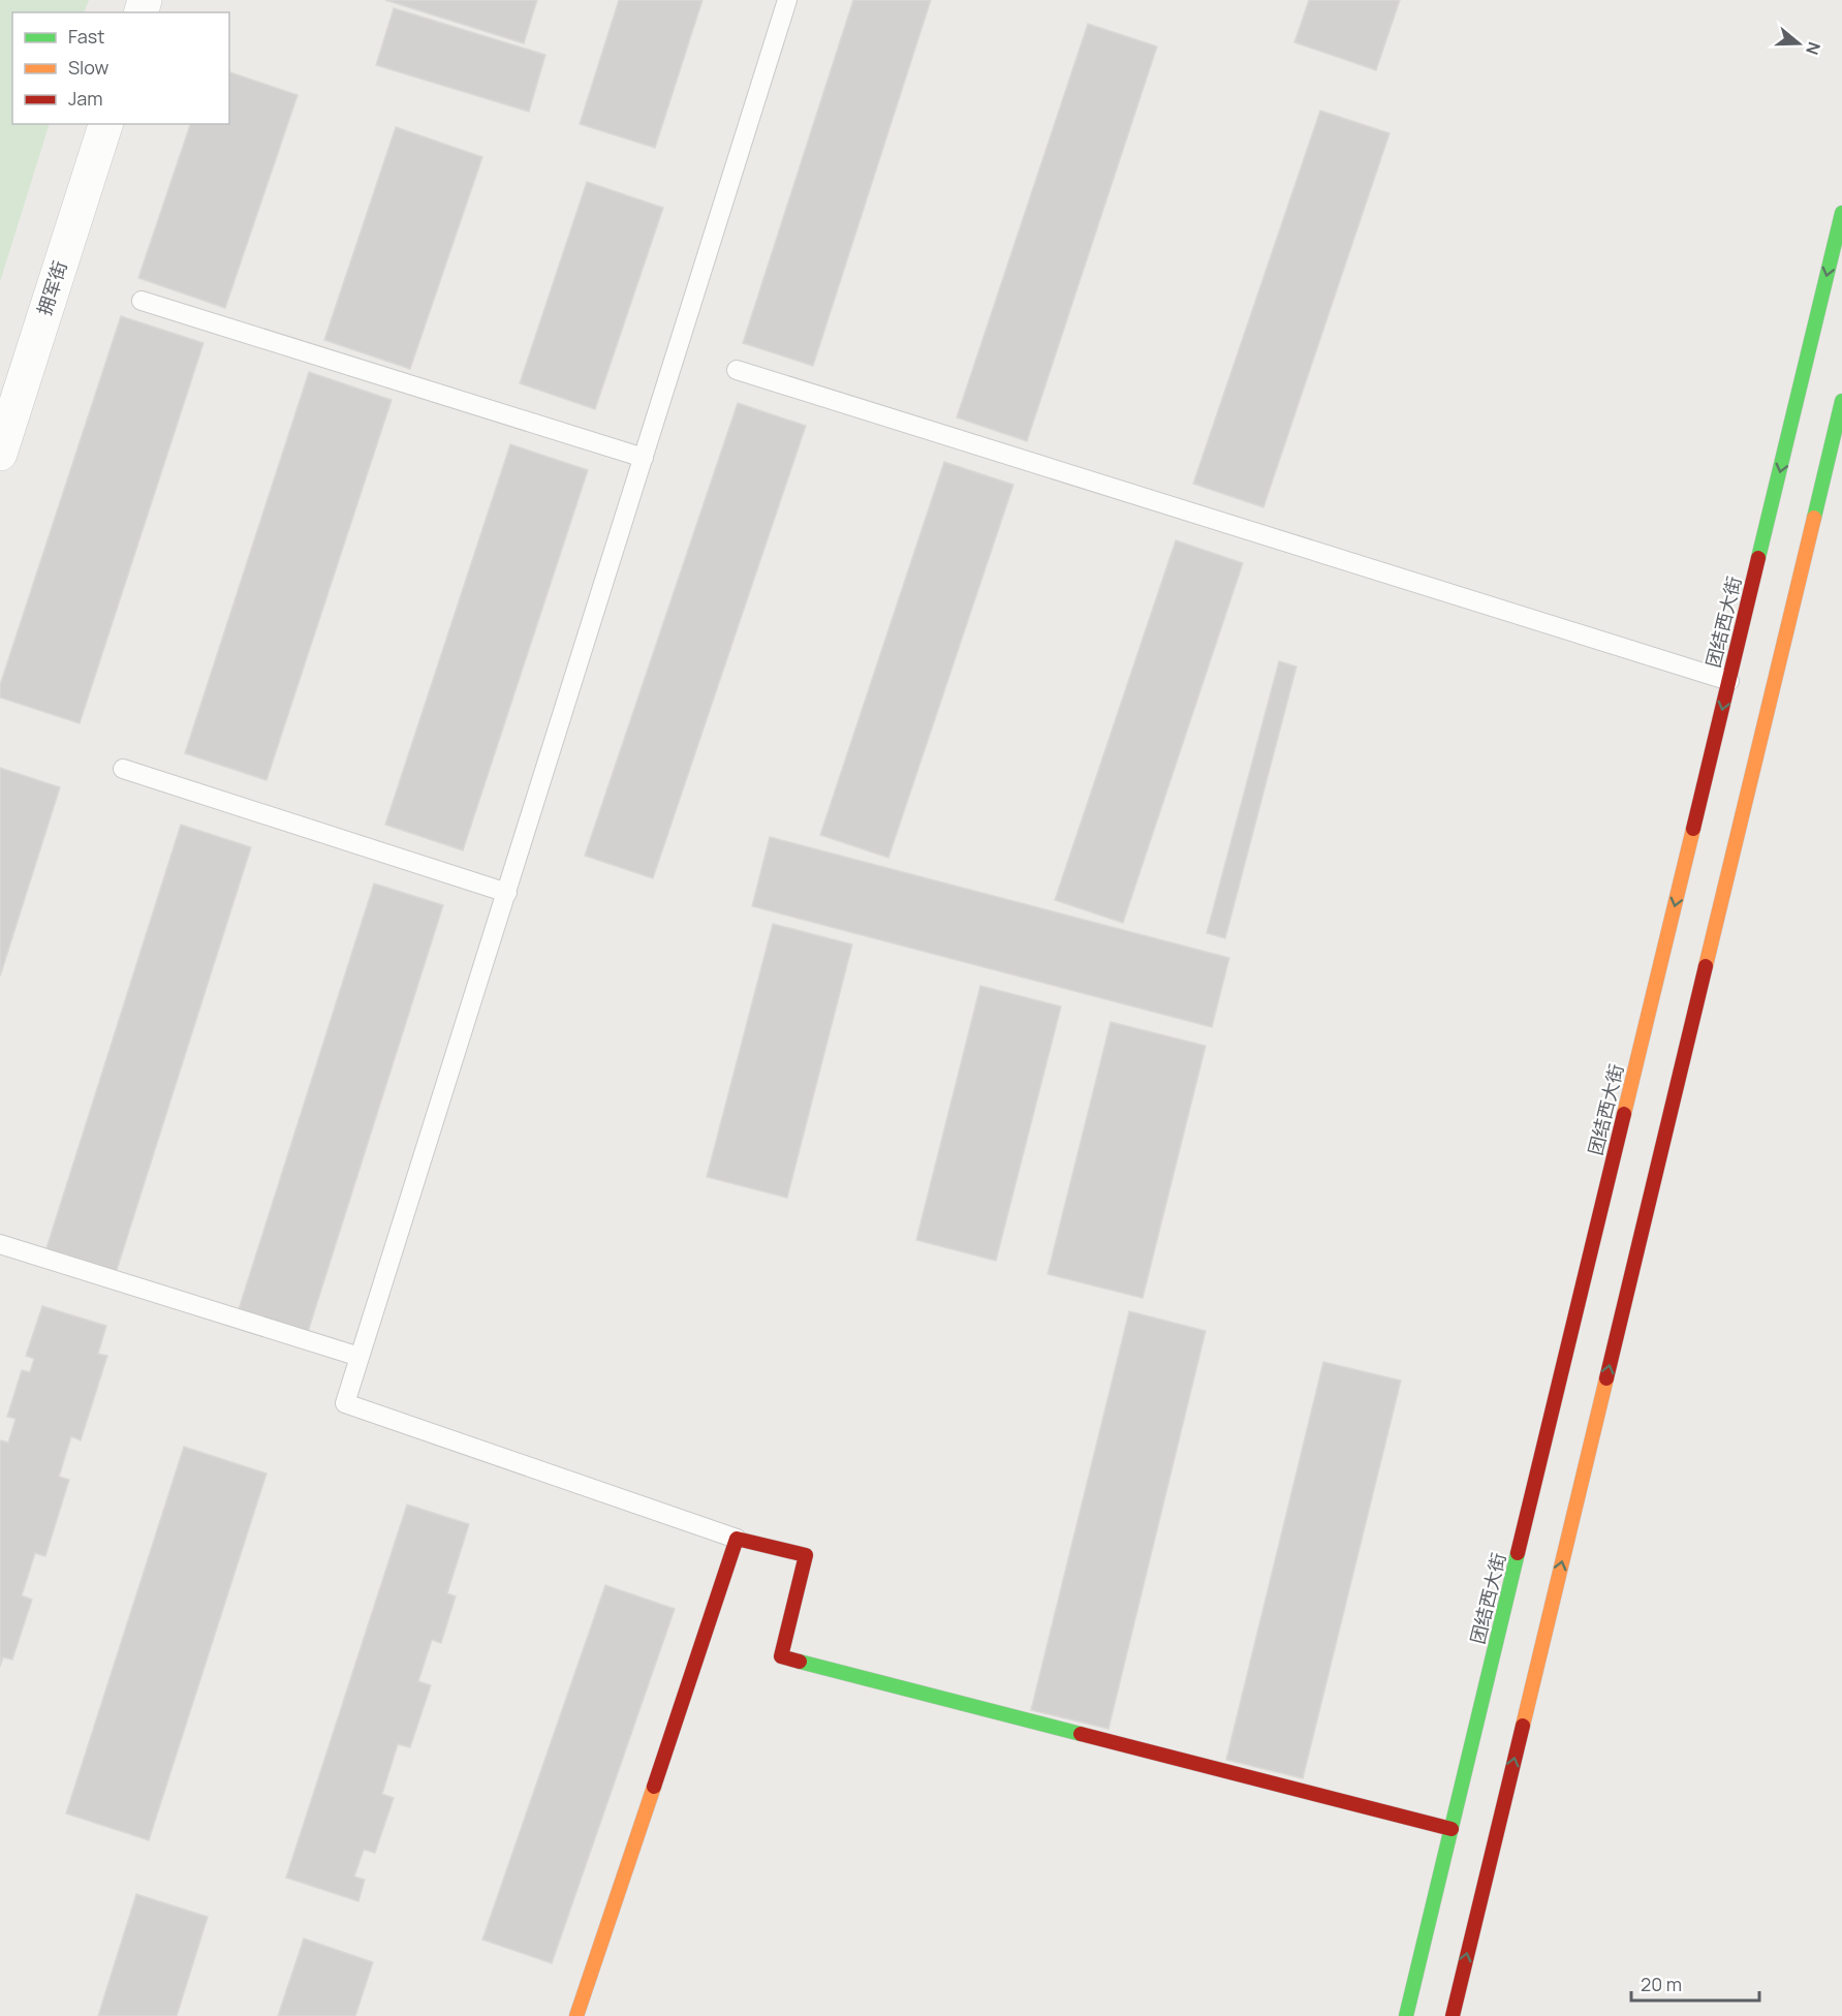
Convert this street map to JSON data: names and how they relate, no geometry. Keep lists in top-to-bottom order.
{
  "streets": {
    "main road": ["团结西大街"],
    "street": ["拥军街"]
  },
  "legend": ["Fast", "Slow", "Jam"],
  "scale_bar": "20 m",
  "north": "right"
}
